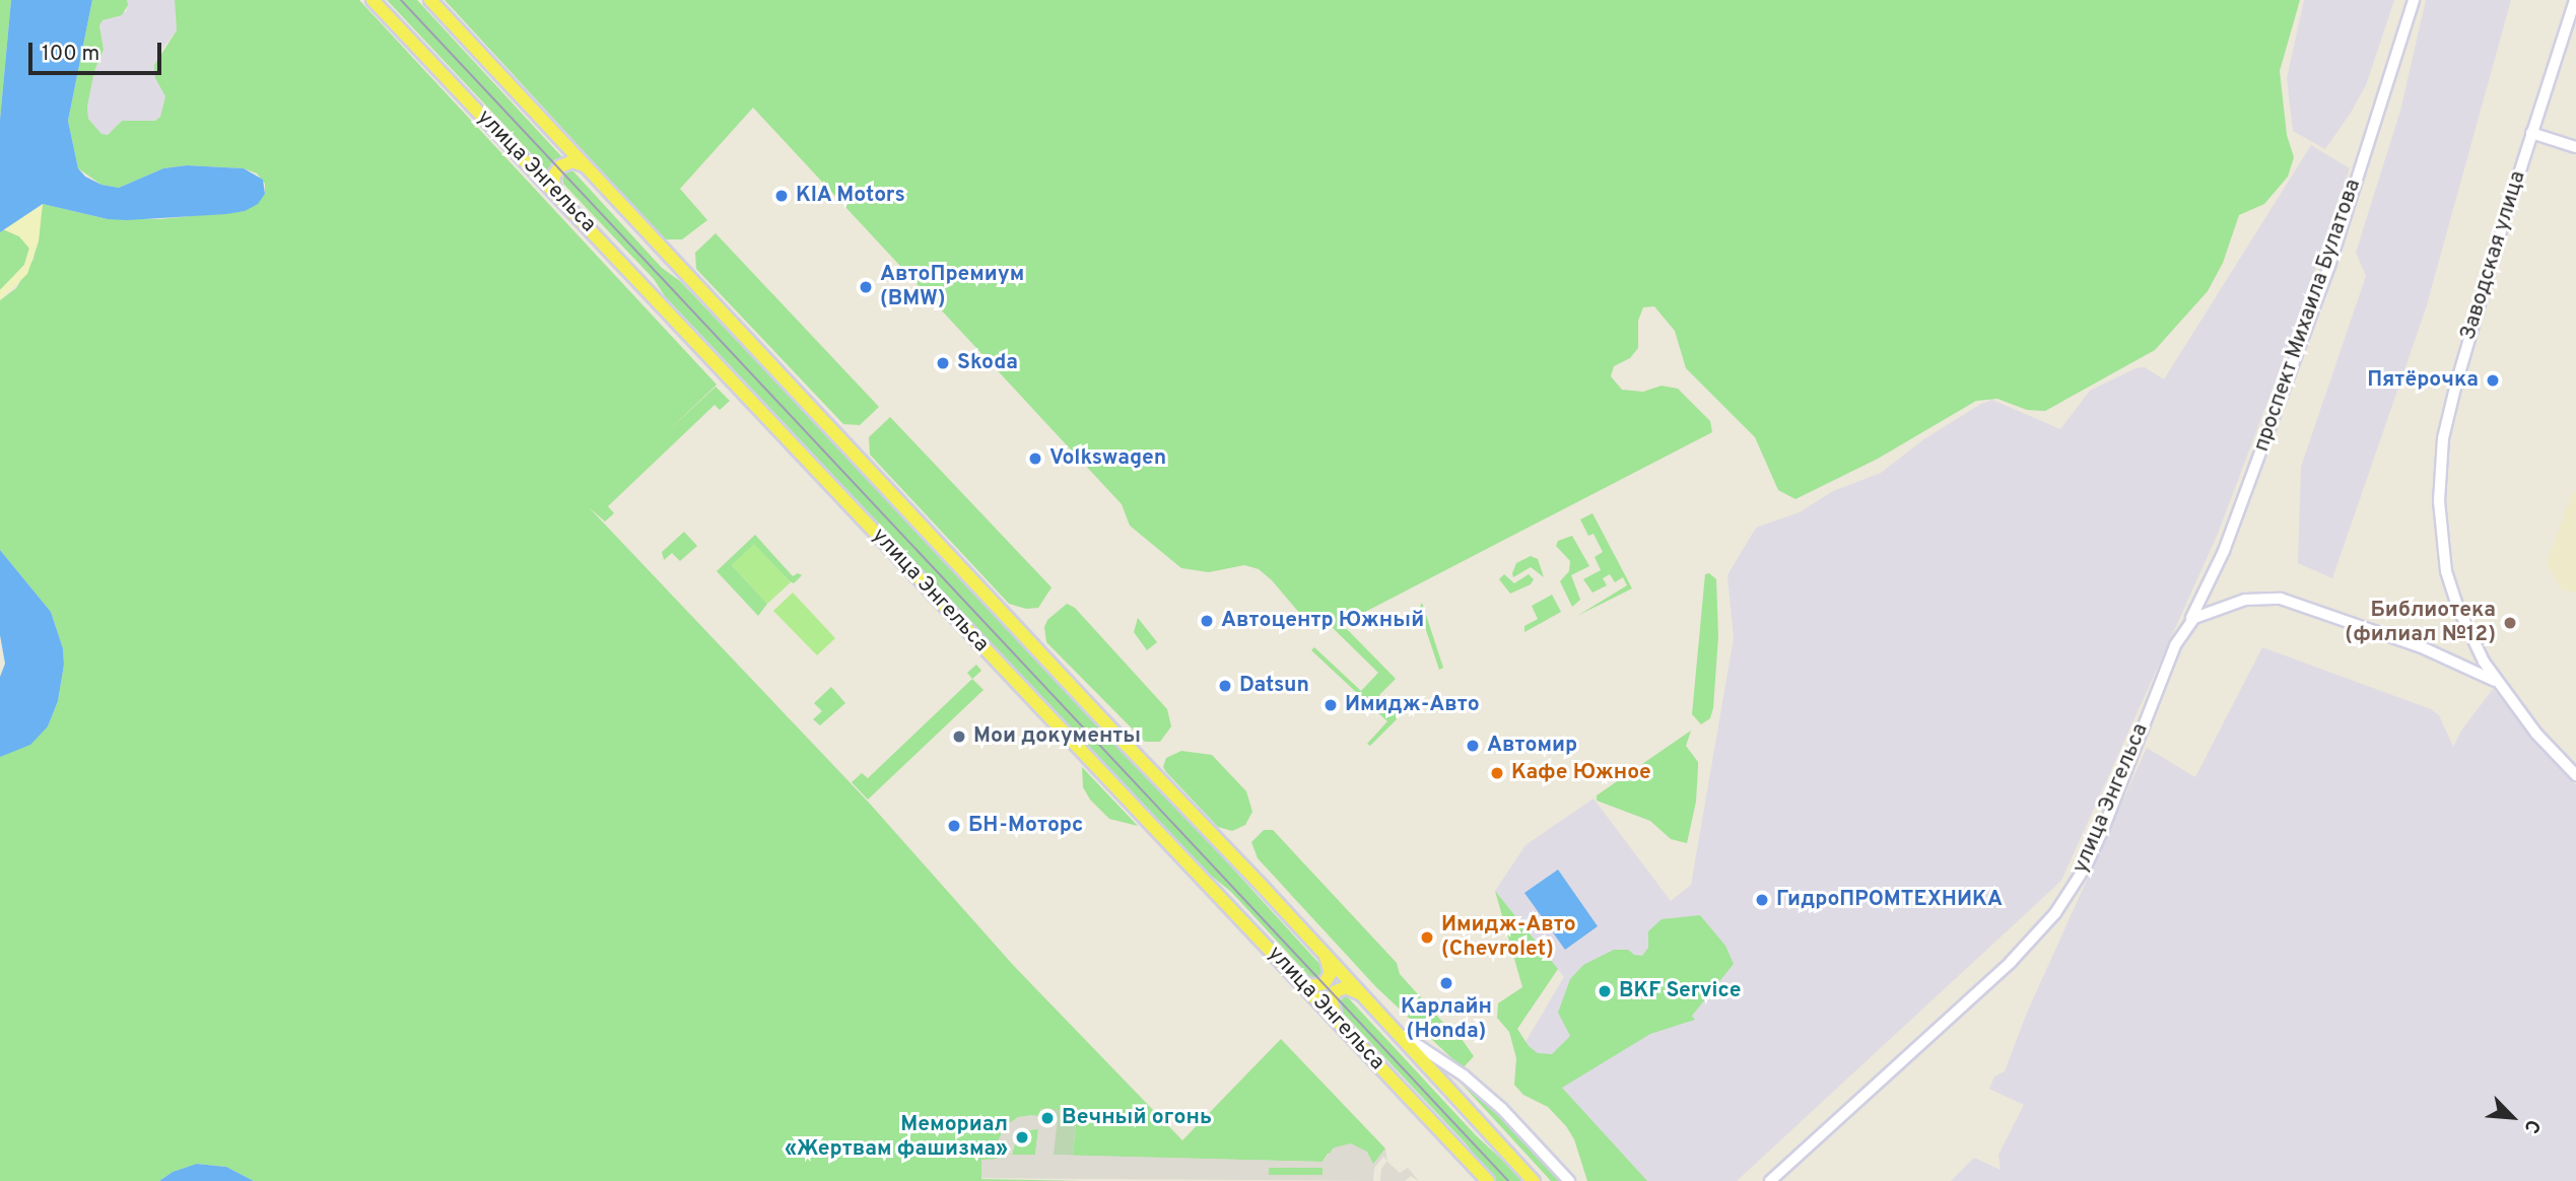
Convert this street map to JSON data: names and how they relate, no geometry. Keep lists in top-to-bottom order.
{
  "streets": {
    "main road": ["улица Энгельса"],
    "street": ["Заводская улица", "проспект Михаила Булатова"]
  },
  "crossings": [
    ["улица Энгельса", "проспект Михаила Булатова"]
  ],
  "places": [
    "KIA Motors",
    "АвтоПремиум (BMW)",
    "Skoda",
    "Пятёрочка",
    "Volkswagen",
    "Автоцентр Южный",
    "Библиотека (филиал №12)",
    "Datsun",
    "Имидж-Авто",
    "Мои документы",
    "Автомир",
    "Кафе Южное",
    "БН-Моторс",
    "ГидроПРОМТЕХНИКА",
    "Имидж-Авто (Chevrolet)",
    "Карлайн (Honda)",
    "BKF Service",
    "Вечный огонь",
    "Мемориал «Жертвам фашизма»"
  ],
  "scale_bar": "100 m",
  "north": "bottom right"
}
